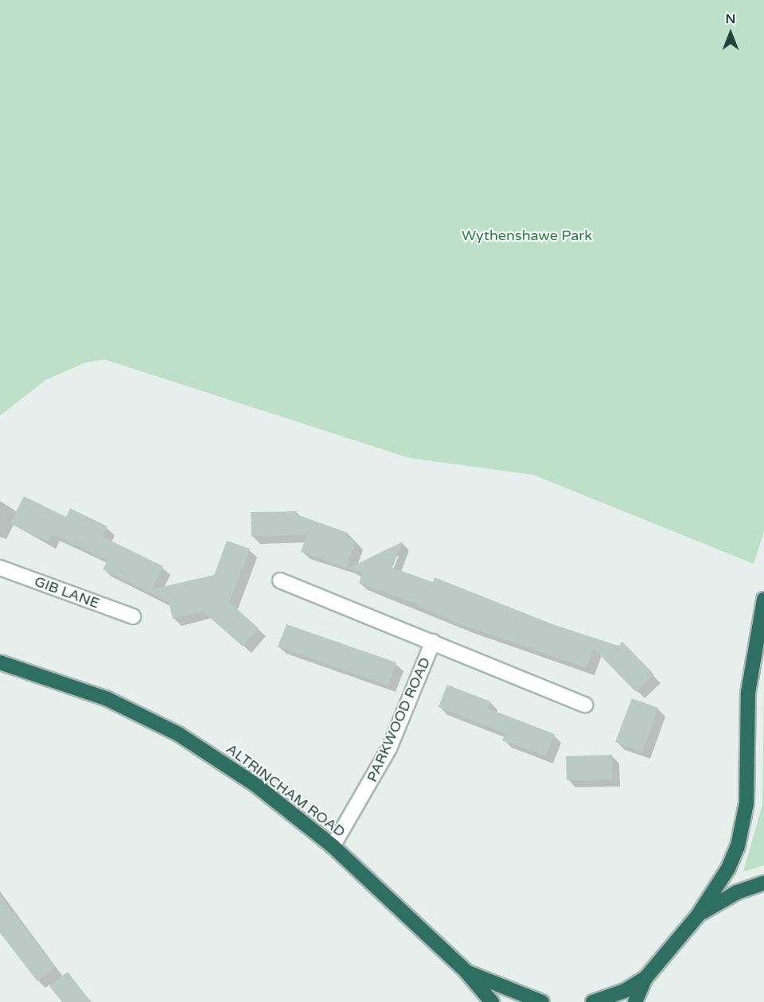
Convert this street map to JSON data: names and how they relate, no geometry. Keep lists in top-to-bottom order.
{
  "streets": {
    "highway": ["ALTRINCHAM ROAD"],
    "street": ["GIB LANE", "PARKWOOD ROAD"]
  },
  "crossings": [
    ["PARKWOOD ROAD", "ALTRINCHAM ROAD"]
  ],
  "parks": ["Wythenshawe Park"],
  "north": "top"
}
